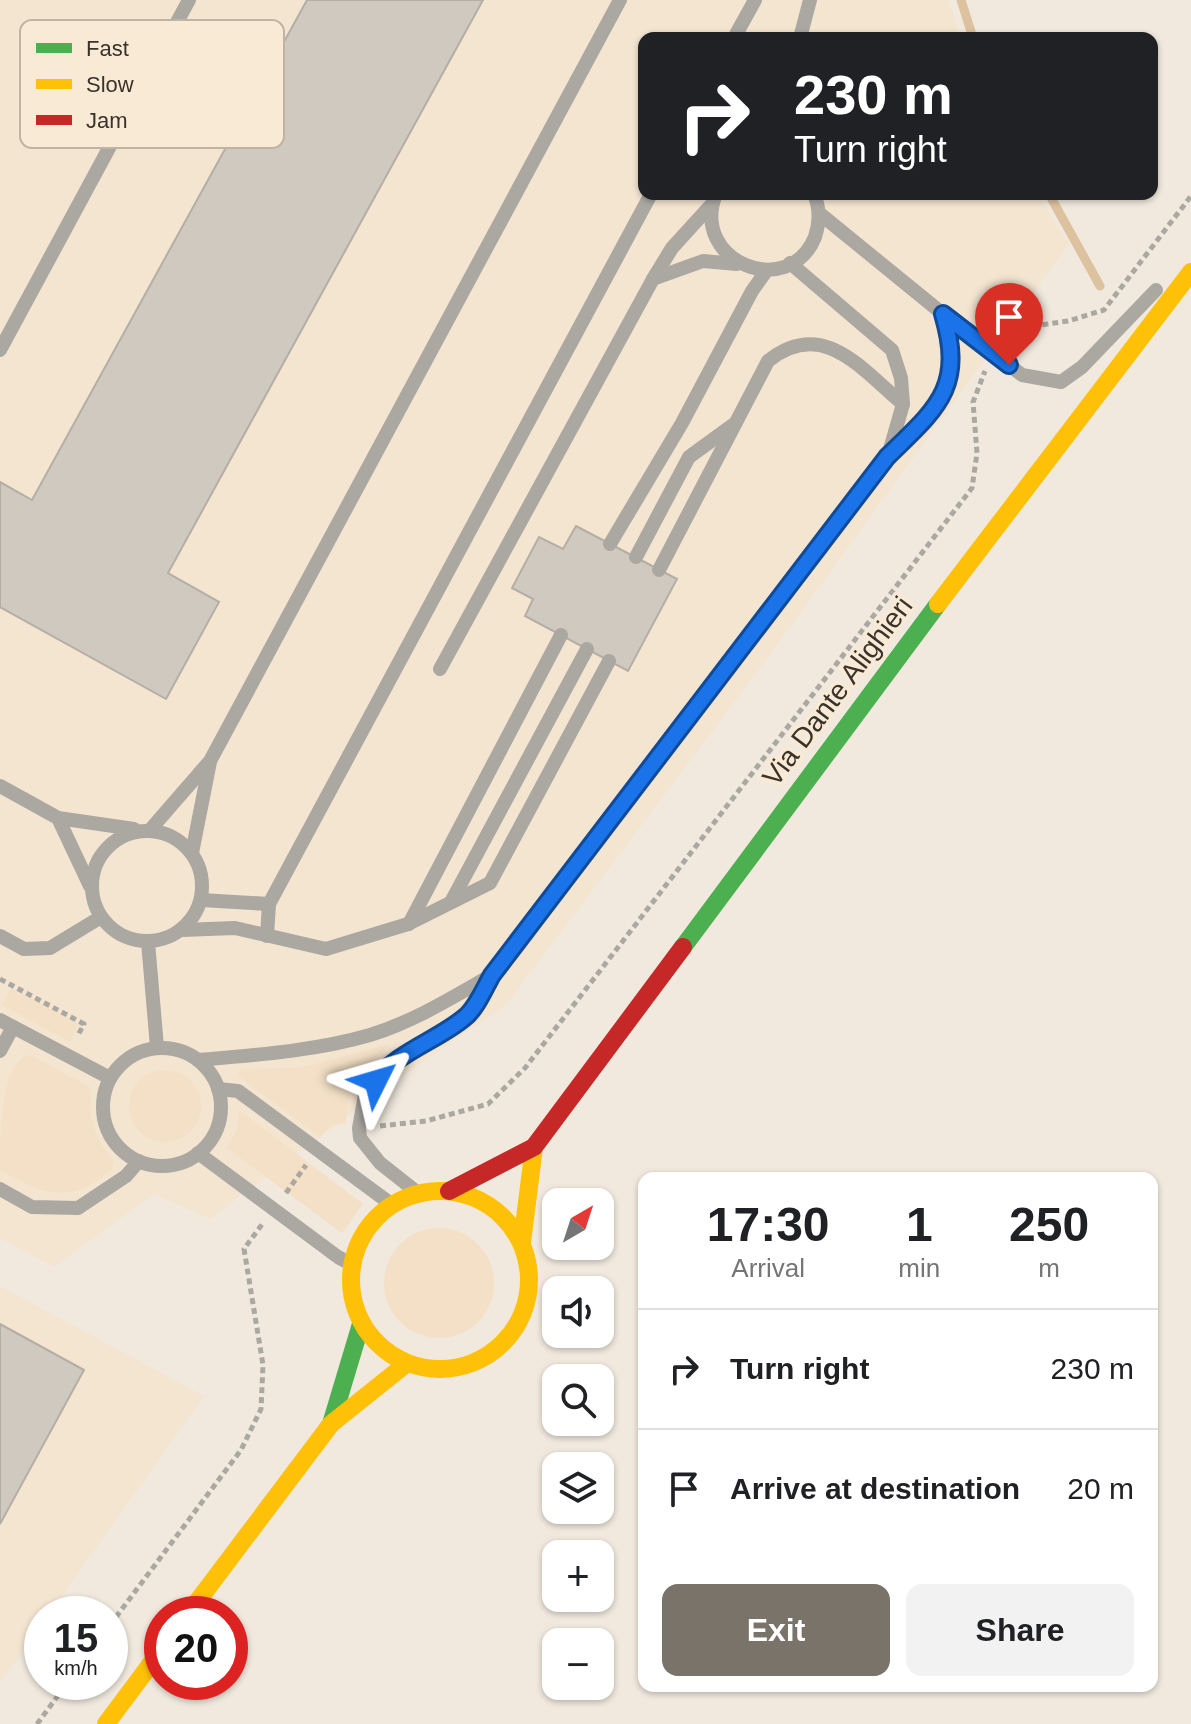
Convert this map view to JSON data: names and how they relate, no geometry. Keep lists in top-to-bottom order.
{
  "streets": {
    "main road": ["Via Dante Alighieri"]
  },
  "legend": ["Fast", "Slow", "Jam"],
  "north": "top right",
  "page": {
    "turn": ["230 m", "Turn right"],
    "eta": [
      "17:30",
      "Arrival",
      "1",
      "min",
      "250",
      "m"
    ],
    "map_buttons": ["+", "−"],
    "list": [
      {
        "name": "Turn right",
        "value": "230 m"
      },
      {
        "name": "Arrive at destination",
        "value": "20 m"
      }
    ],
    "buttons": ["Exit", "Share"],
    "speed": "15 km/h",
    "limit": "20"
  }
}
